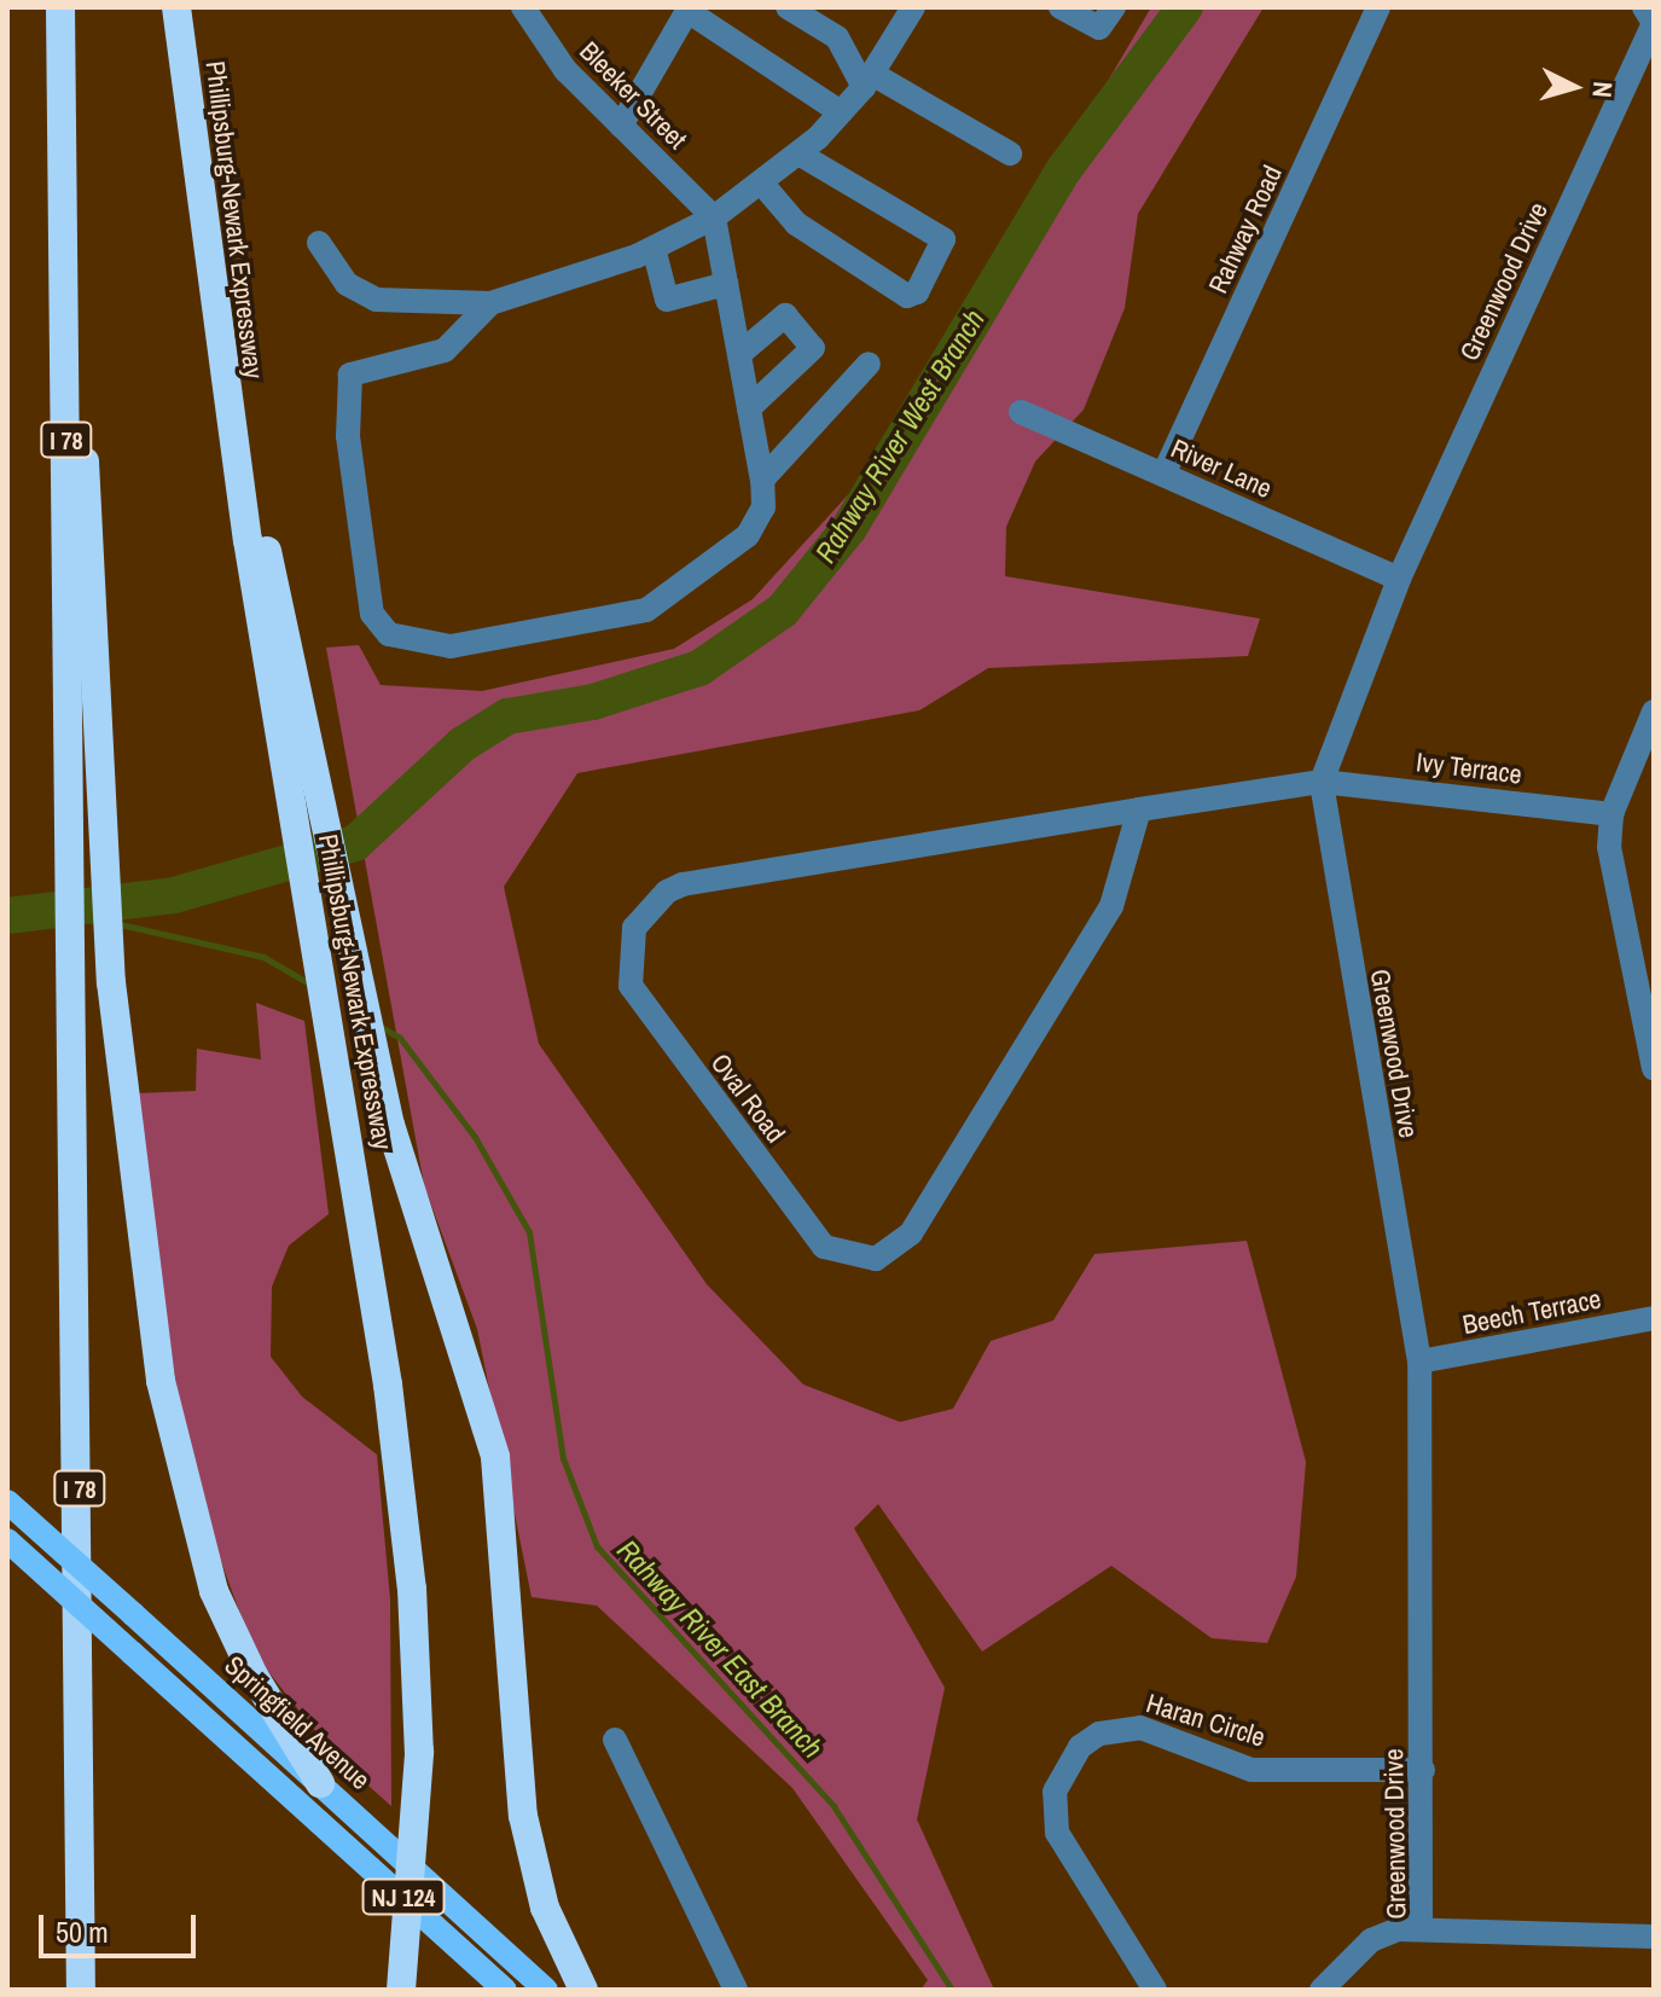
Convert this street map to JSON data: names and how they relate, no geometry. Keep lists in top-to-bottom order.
{
  "streets": {
    "highway": ["Phillipsburg-Newark Expressway", "I 78"],
    "main road": ["Springfield Avenue", "NJ 124"],
    "street": [
      "Bleeker Street",
      "Rahway Road",
      "Greenwood Drive",
      "River Lane",
      "Ivy Terrace",
      "Oval Road",
      "Beech Terrace",
      "Haran Circle"
    ]
  },
  "crossings": [
    ["Rahway Road", "River Lane"],
    ["Greenwood Drive", "River Lane"],
    ["Greenwood Drive", "Ivy Terrace"],
    ["Greenwood Drive", "Oval Road"],
    ["Greenwood Drive", "Beech Terrace"],
    ["Greenwood Drive", "Haran Circle"],
    ["Ivy Terrace", "Oval Road"]
  ],
  "water": ["Rahway River West Branch", "Rahway River East Branch"],
  "scale_bar": "50 m",
  "north": "right"
}
